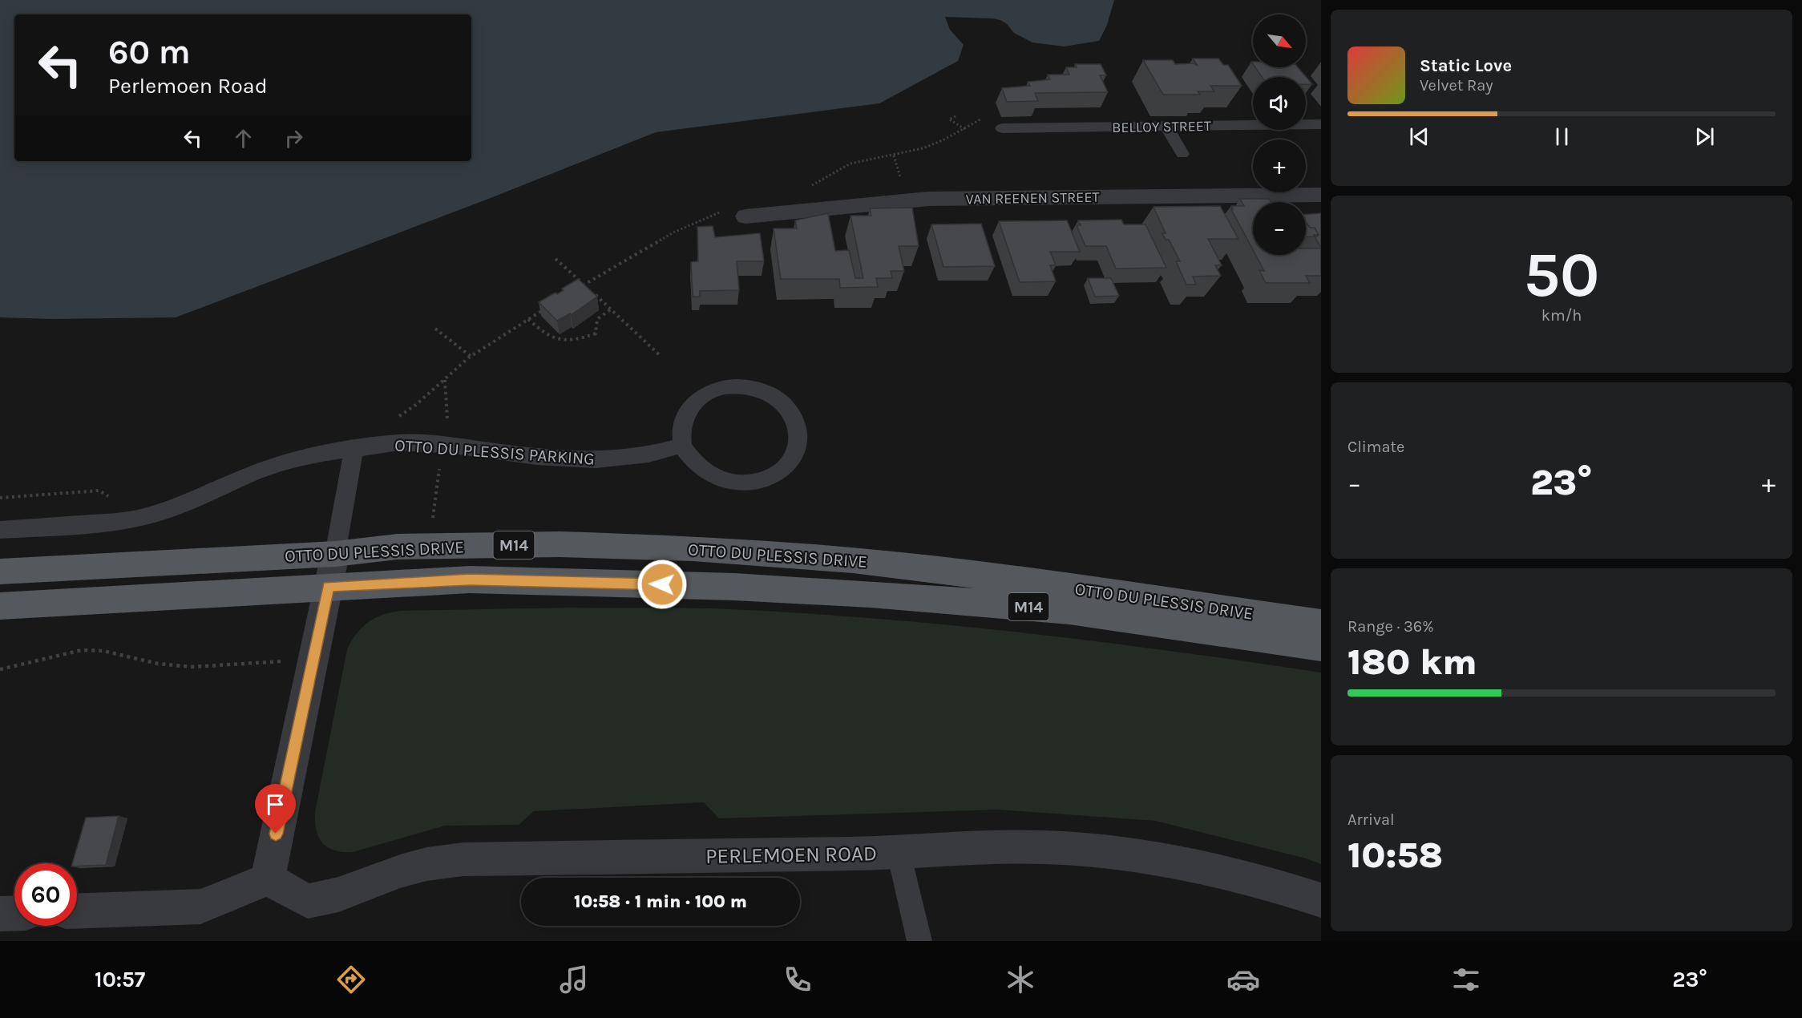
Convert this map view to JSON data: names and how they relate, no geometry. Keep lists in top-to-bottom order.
{
  "streets": {
    "main road": ["M14", "OTTO DU PLESSIS DRIVE"],
    "street": ["VAN REENEN STREET", "PERLEMOEN ROAD"],
    "lane": ["BELLOY STREET", "OTTO DU PLESSIS PARKING"]
  },
  "north": "bottom right",
  "page": {
    "map_buttons": ["+", "−"],
    "turn": ["60 m", "Perlemoen Road"],
    "song": ["Static Love", "Velvet Ray"],
    "tile": [
      ["50", "km/h"],
      "Climate",
      ["Range · 36%", "180 km"],
      ["Arrival", "10:58"]
    ],
    "heat": ["−", "23°", "+"],
    "limit": "60",
    "trip": "10:58 · 1 min · 100 m",
    "tabs": ["10:57", "23°"]
  }
}
